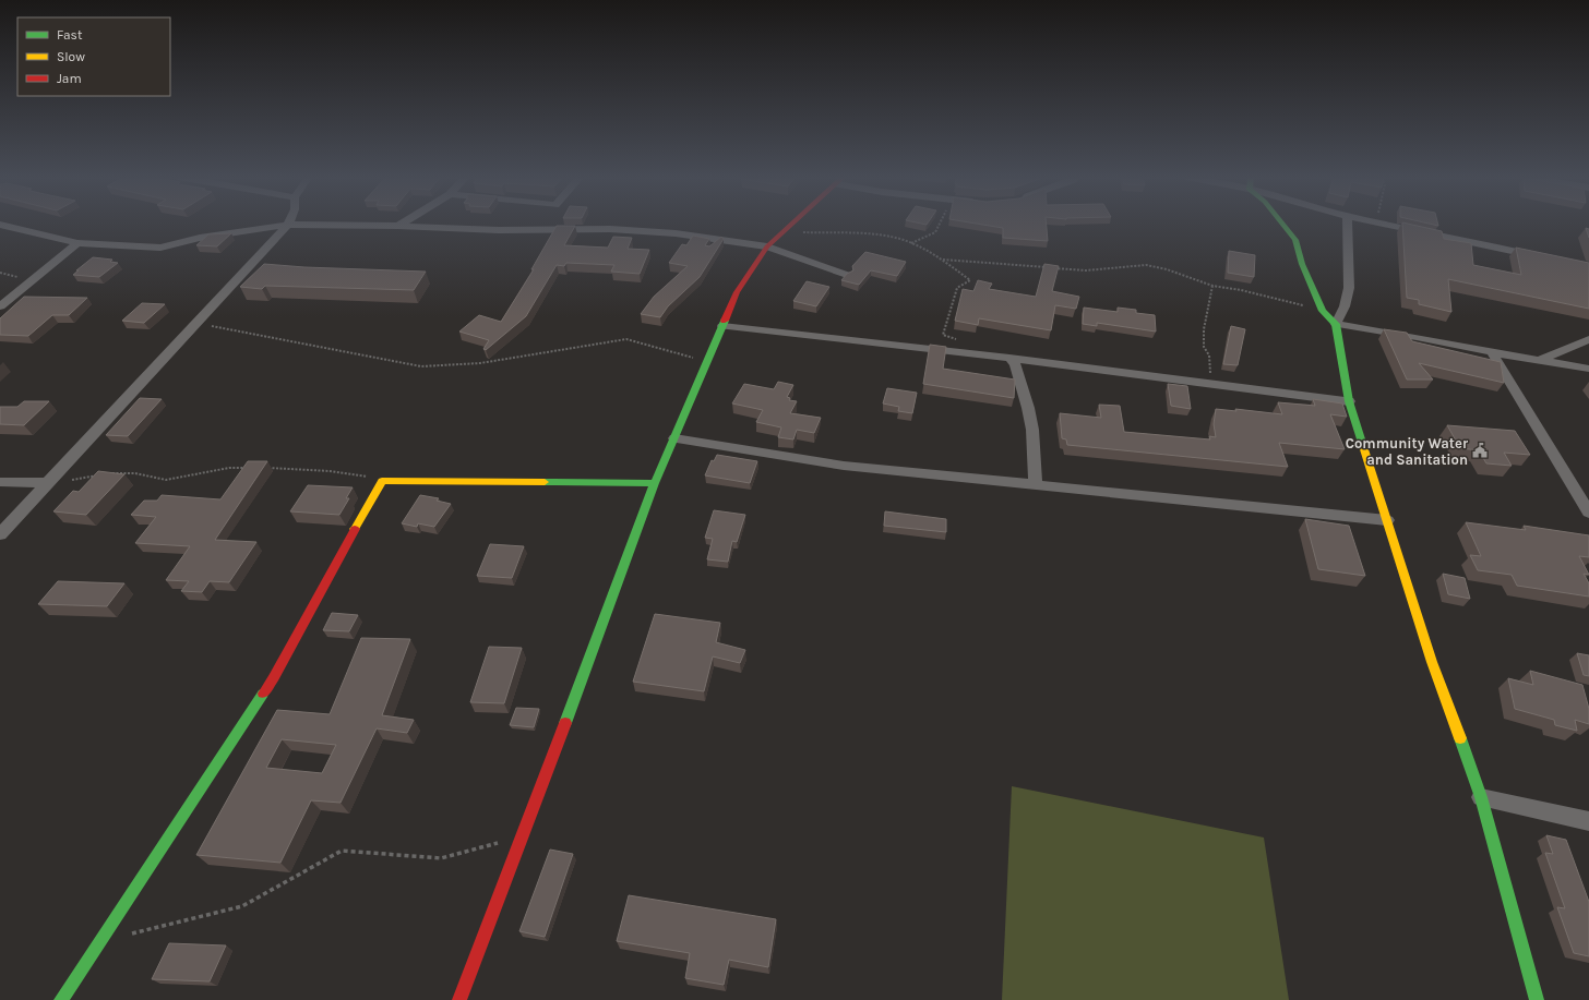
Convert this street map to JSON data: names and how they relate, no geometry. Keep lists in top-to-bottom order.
{
  "places": {
    "public building": ["Community Water and Sanitation"]
  },
  "legend": ["Fast", "Slow", "Jam"]
}
